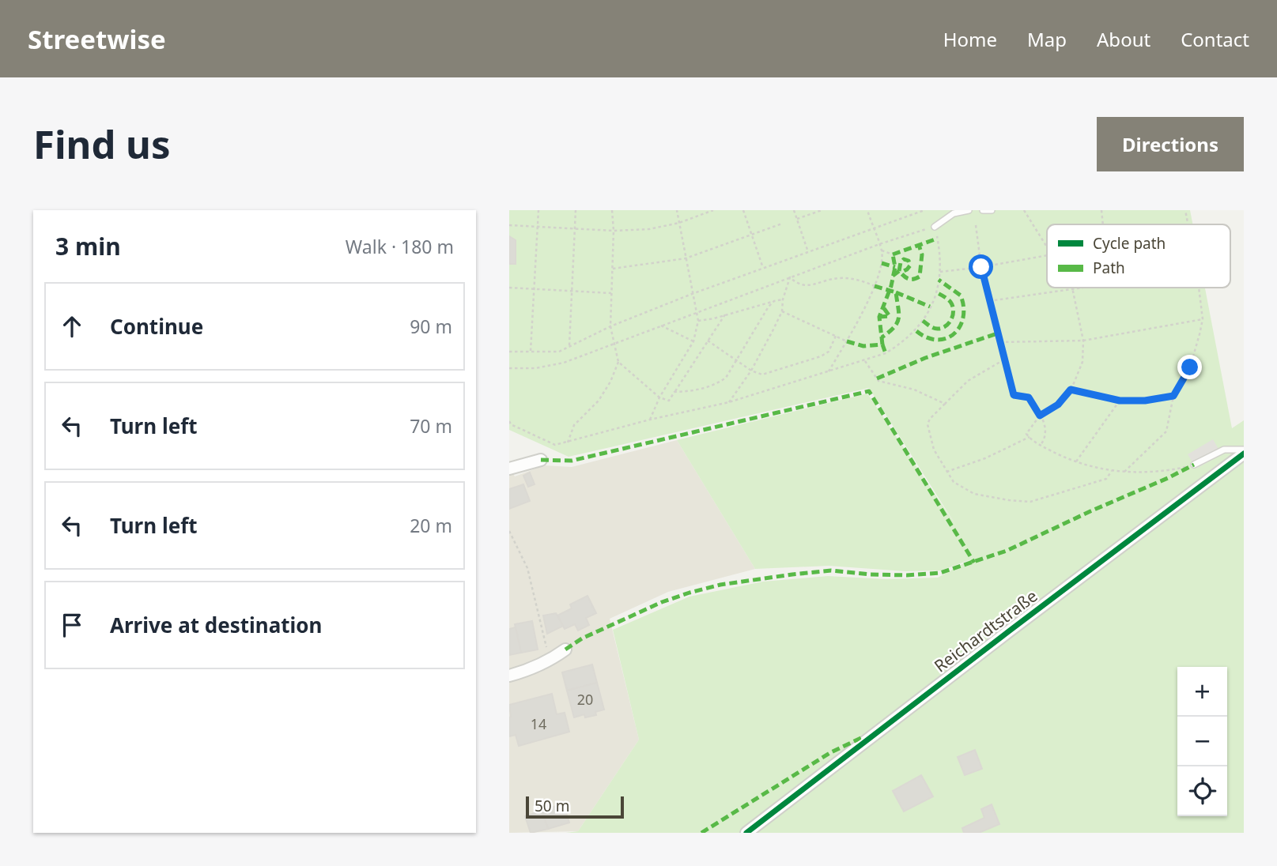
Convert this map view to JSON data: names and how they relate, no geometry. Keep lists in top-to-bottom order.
{
  "streets": {
    "street": ["Reichardtstraße"]
  },
  "house_numbers": ["20", "14"],
  "legend": ["Cycle path", "Path"],
  "scale_bar": "50 m",
  "page": {
    "header": "Streetwise",
    "nav": [
      "Home",
      "Map",
      "About",
      "Contact"
    ],
    "buttons": "Directions",
    "title": "Find us",
    "heading": ["3 min", "Walk · 180 m"],
    "list": [
      ["Continue", "90 m"],
      ["Turn left", "70 m"],
      ["Turn left", "20 m"],
      "Arrive at destination"
    ],
    "map_buttons": ["+", "−"],
    "scale": "50 m"
  }
}
